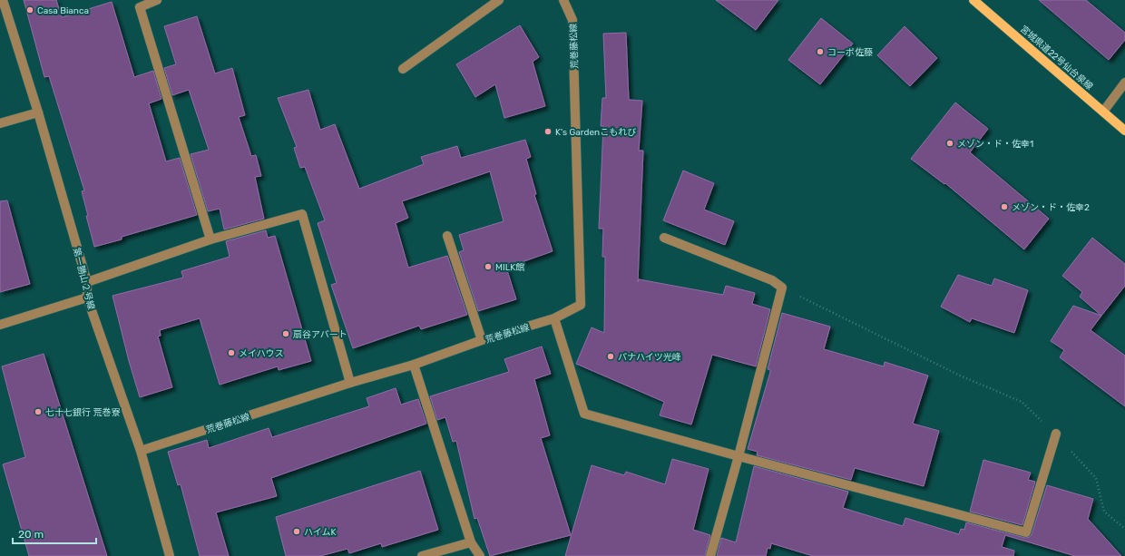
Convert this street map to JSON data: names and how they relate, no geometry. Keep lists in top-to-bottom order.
{
  "streets": {
    "main road": ["宮城県道22号仙台泉線"],
    "street": ["荒巻藤松線", "第一勝山２号線"]
  },
  "crossings": [
    ["荒巻藤松線", "第一勝山２号線"]
  ],
  "places": [
    "Casa Bianca",
    "コーポ佐藤",
    "K's Gardenこもれび",
    "メゾン・ド・佐幸1",
    "メゾン・ド・佐幸2",
    "MILK館",
    "扇谷アパート",
    "メイハウス",
    "パナハイツ光峰",
    "七十七銀行 荒巻寮",
    "ハイムK"
  ],
  "scale_bar": "20 m"
}
